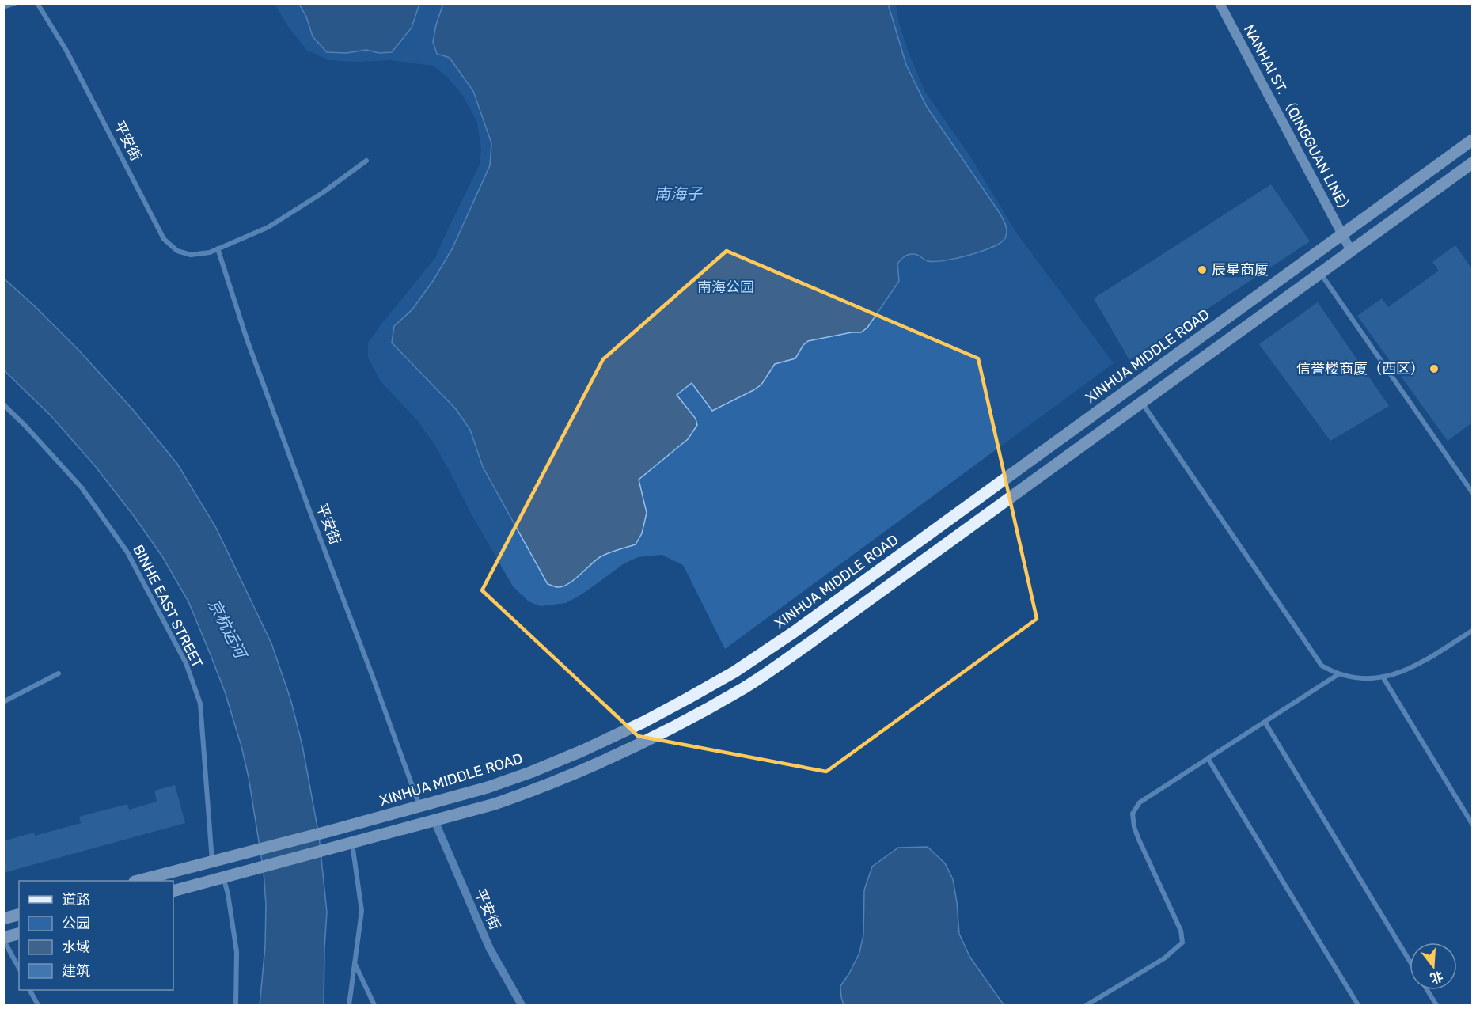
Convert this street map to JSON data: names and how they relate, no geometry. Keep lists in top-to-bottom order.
{
  "streets": {
    "main road": ["NANHAI ST. （QINGGUAN LINE）", "XINHUA MIDDLE ROAD"],
    "street": ["平安街", "BINHE EAST STREET"]
  },
  "crossings": [
    ["NANHAI ST. （QINGGUAN LINE）", "XINHUA MIDDLE ROAD"],
    ["平安街", "XINHUA MIDDLE ROAD"],
    ["XINHUA MIDDLE ROAD", "BINHE EAST STREET"]
  ],
  "water": ["南海子", "京杭运河"],
  "parks": ["南海公园"],
  "places": ["辰星商厦", "信誉楼商厦（西区）"],
  "legend": [
    "道路",
    "公园",
    "水域",
    "建筑"
  ],
  "north": "bottom"
}
